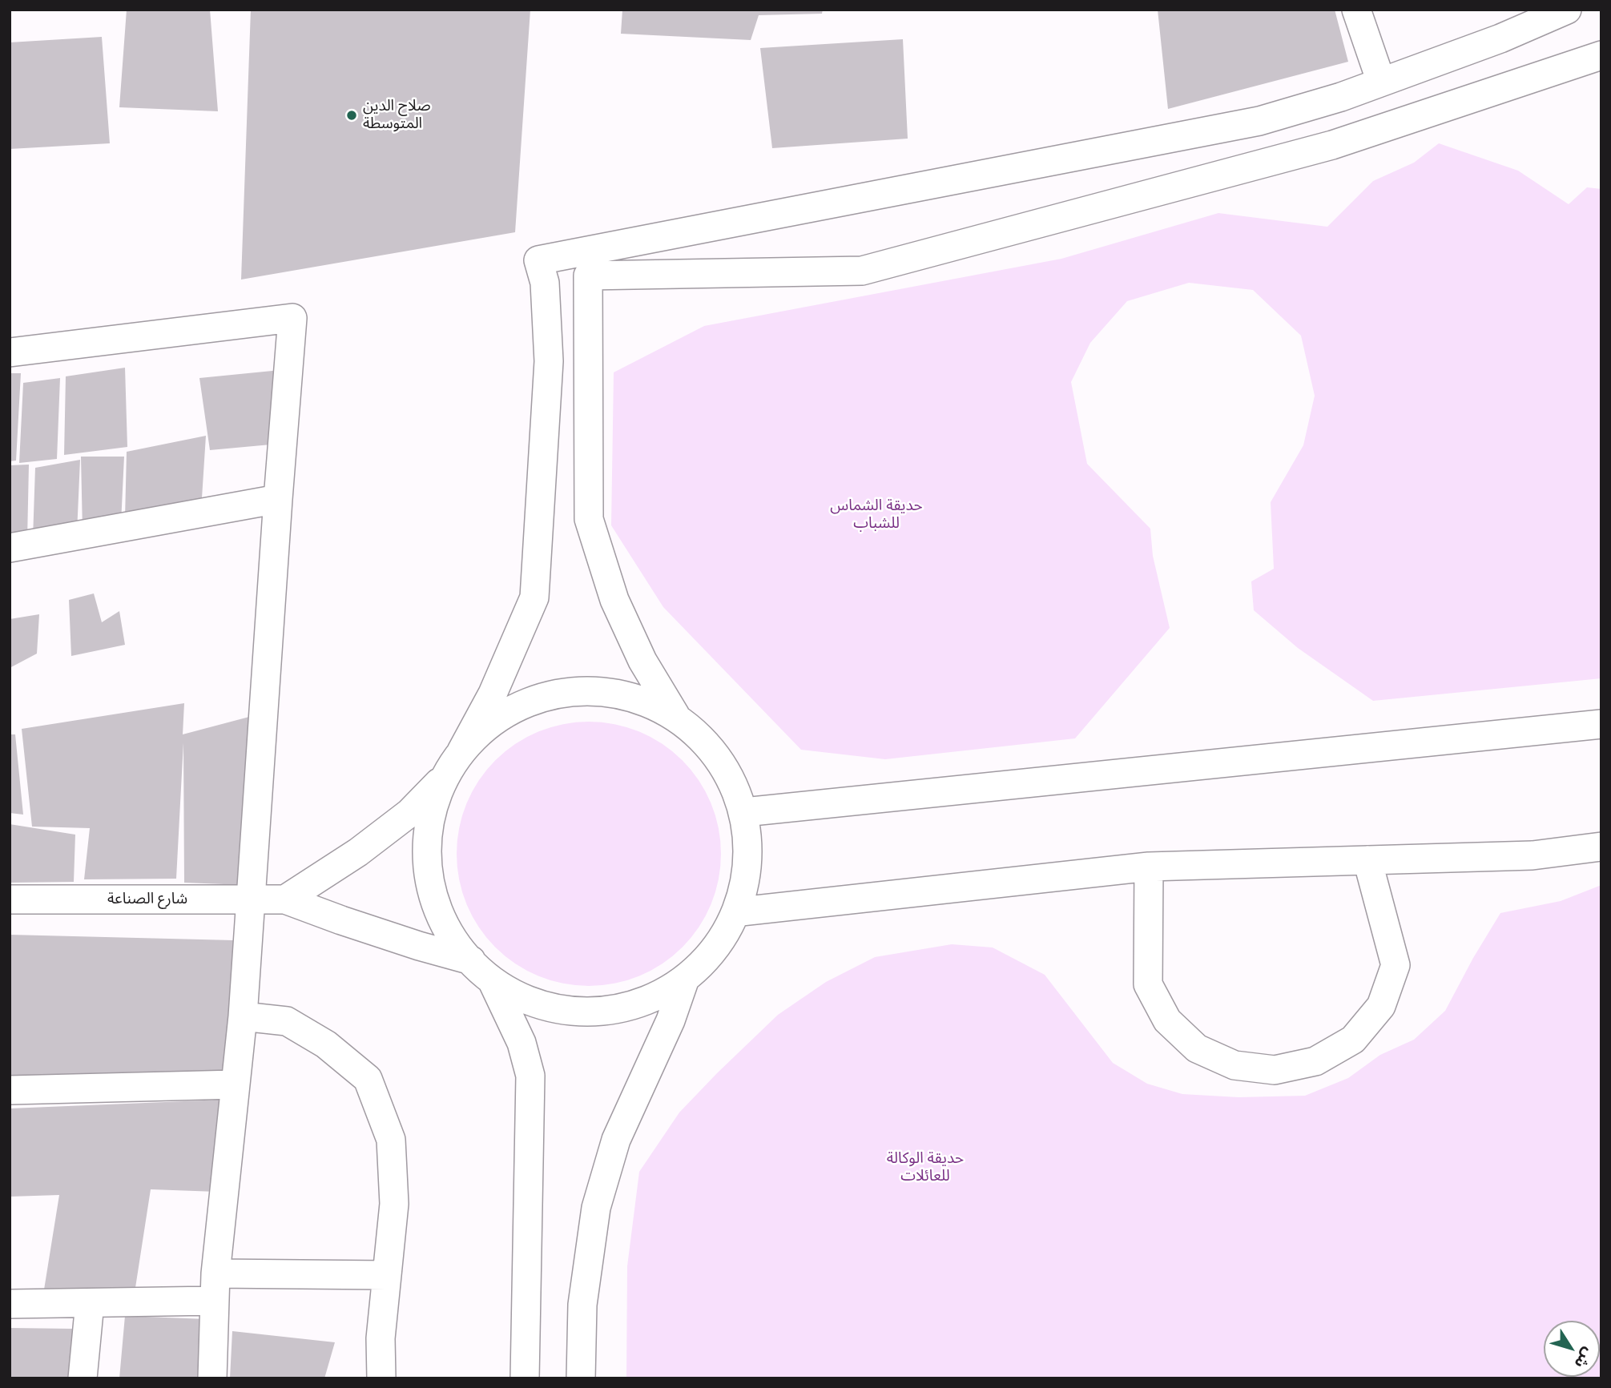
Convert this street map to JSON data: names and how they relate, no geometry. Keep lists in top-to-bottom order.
{
  "streets": {
    "street": ["شارع الصناعة"]
  },
  "parks": ["حديقة الشماس للشباب", "حديقة الوكالة للعائلات"],
  "places": ["صلاح الدين المتوسطة"],
  "north": "bottom right"
}
